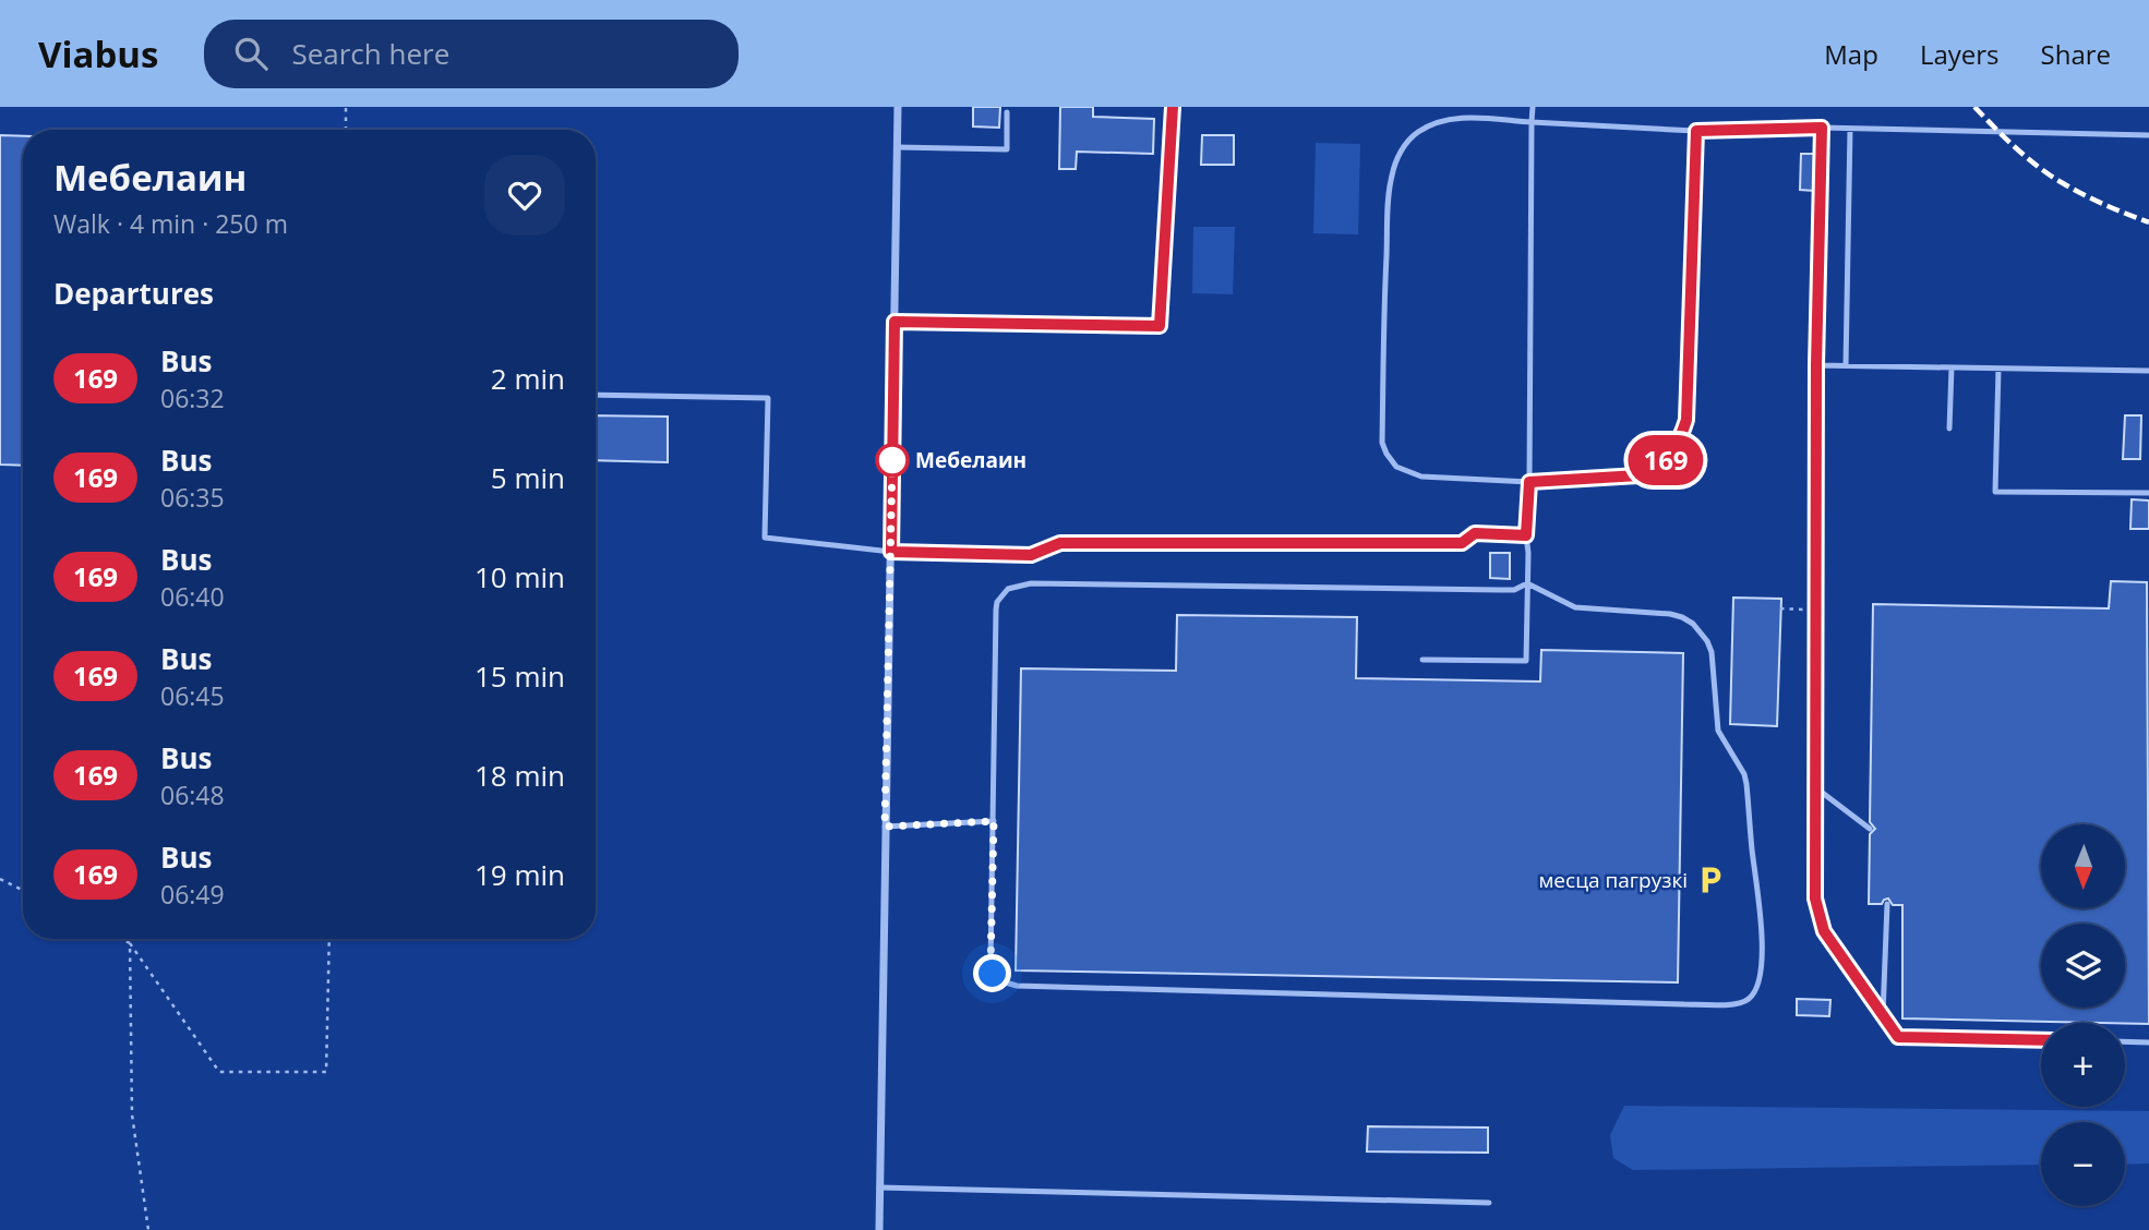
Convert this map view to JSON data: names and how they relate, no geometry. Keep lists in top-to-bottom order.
{
  "places": {
    "other": ["Мебелаин"],
    "parking": ["месца пагрузкі"]
  },
  "lines": ["bus line 169"],
  "north": "bottom",
  "page": {
    "header": "Viabus",
    "search": "Search here",
    "nav": ["Map", "Layers", "Share"],
    "on_map": "169",
    "heading": [
      ["Мебелаин", "Walk · 4 min · 250 m"],
      "Departures"
    ],
    "list": [
      {
        "mark": "169",
        "name": "Bus",
        "note": "06:32",
        "value": "2 min"
      },
      {
        "mark": "169",
        "name": "Bus",
        "note": "06:35",
        "value": "5 min"
      },
      {
        "mark": "169",
        "name": "Bus",
        "note": "06:40",
        "value": "10 min"
      },
      {
        "mark": "169",
        "name": "Bus",
        "note": "06:45",
        "value": "15 min"
      },
      {
        "mark": "169",
        "name": "Bus",
        "note": "06:48",
        "value": "18 min"
      },
      {
        "mark": "169",
        "name": "Bus",
        "note": "06:49",
        "value": "19 min"
      }
    ],
    "map_buttons": ["+", "−"]
  }
}
